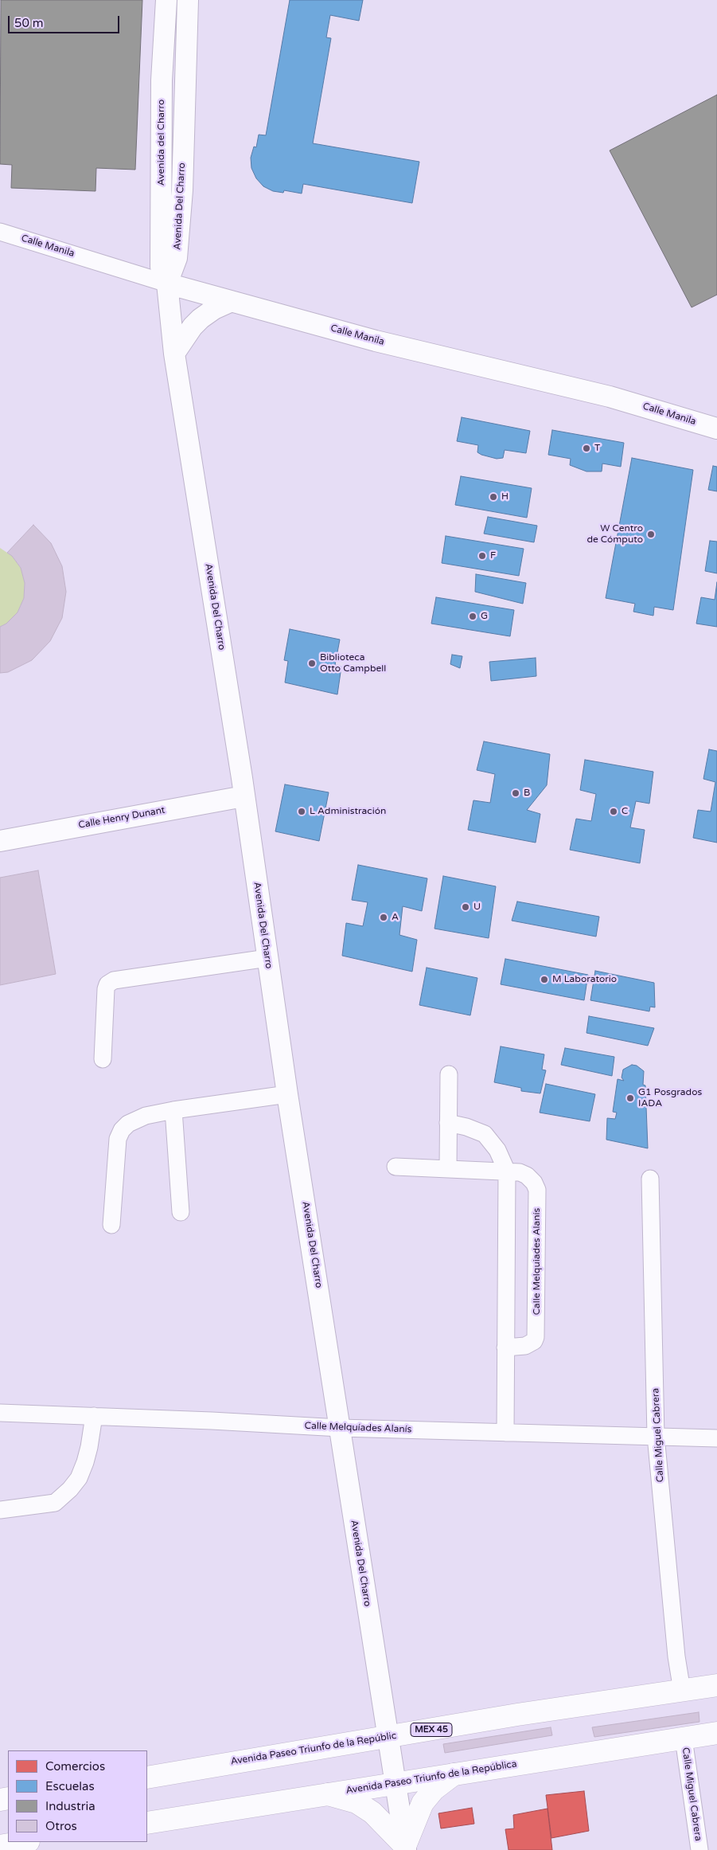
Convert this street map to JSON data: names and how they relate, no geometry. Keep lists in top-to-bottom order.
{
  "streets": {
    "main road": ["MEX 45", "Avenida Paseo Triunfo de la Repúblic", "Avenida Paseo Triunfo de la República"],
    "street": [
      "Avenida del Charro",
      "Avenida Del Charro",
      "Calle Manila",
      "Calle Henry Dunant",
      "Calle Melquiades Alanís",
      "Calle Melquíades Alanís",
      "Calle Miguel Cabrera"
    ]
  },
  "crossings": [
    ["Avenida del Charro", "Avenida Del Charro"],
    ["Avenida del Charro", "Calle Manila"],
    ["Avenida Del Charro", "Calle Manila"],
    ["Avenida Del Charro", "Calle Henry Dunant"],
    ["Avenida Del Charro", "Calle Melquíades Alanís"],
    ["Avenida Del Charro", "Avenida Paseo Triunfo de la Repúblic"],
    ["Avenida Del Charro", "Avenida Paseo Triunfo de la República"],
    ["Calle Melquíades Alanís", "Calle Miguel Cabrera"],
    ["Calle Miguel Cabrera", "Avenida Paseo Triunfo de la Repúblic"],
    ["Calle Miguel Cabrera", "Avenida Paseo Triunfo de la República"]
  ],
  "places": [
    "T",
    "H",
    "W Centro de Cómputo",
    "F",
    "G",
    "Biblioteca Otto Campbell",
    "B",
    "L Administración",
    "C",
    "U",
    "A",
    "M Laboratorio",
    "G1 Posgrados IADA"
  ],
  "legend": [
    "Comercios",
    "Escuelas",
    "Industria",
    "Otros"
  ],
  "scale_bar": "50 m"
}
